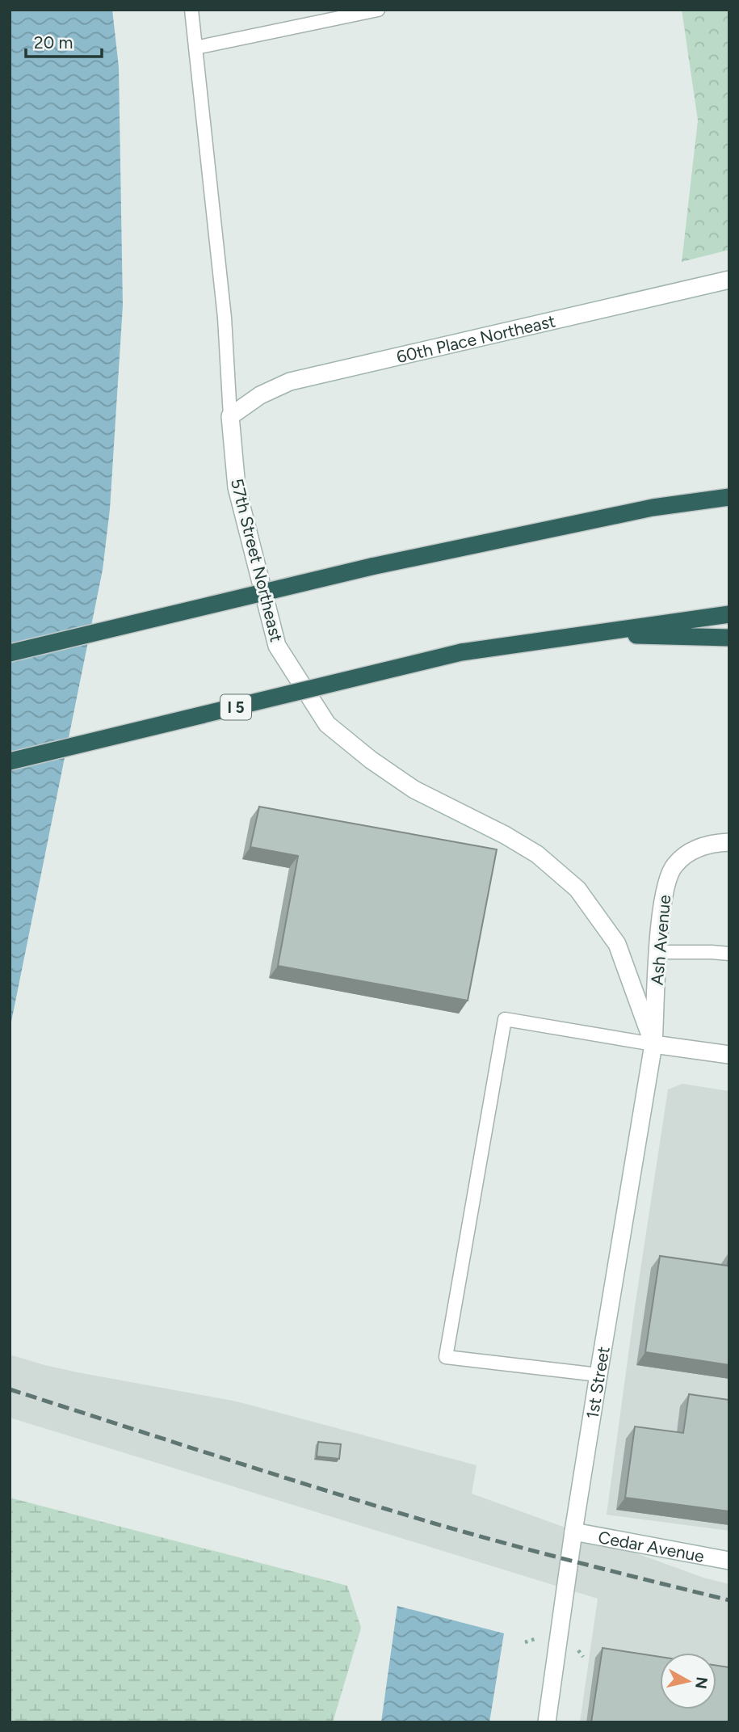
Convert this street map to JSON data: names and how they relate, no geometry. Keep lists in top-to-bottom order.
{
  "streets": {
    "highway": ["I 5"],
    "street": [
      "60th Place Northeast",
      "57th Street Northeast",
      "Ash Avenue",
      "1st Street",
      "Cedar Avenue"
    ]
  },
  "crossings": [
    ["60th Place Northeast", "57th Street Northeast"],
    ["57th Street Northeast", "Ash Avenue"],
    ["57th Street Northeast", "1st Street"],
    ["Ash Avenue", "1st Street"],
    ["1st Street", "Cedar Avenue"]
  ],
  "scale_bar": "20 m",
  "north": "right"
}
